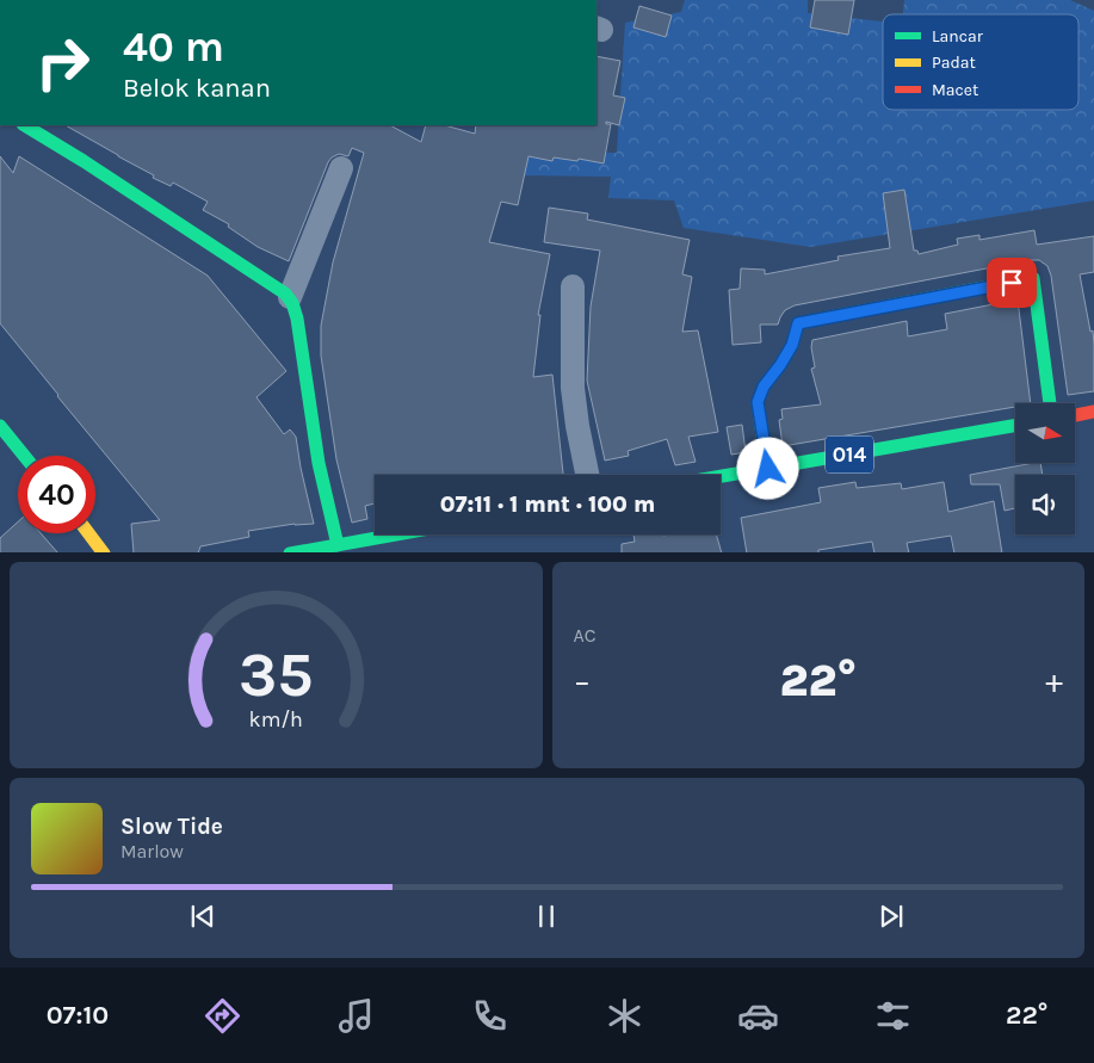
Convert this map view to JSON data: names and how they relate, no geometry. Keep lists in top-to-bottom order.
{
  "streets": {
    "street": ["014"]
  },
  "legend": ["Lancar", "Padat", "Macet"],
  "north": "right",
  "page": {
    "turn": ["40 m", "Belok kanan"],
    "limit": "40",
    "trip": "07:11 · 1 mnt · 100 m",
    "tile": "AC",
    "heat": ["−", "22°", "+"],
    "song": ["Slow Tide", "Marlow"],
    "tabs": ["07:10", "22°"],
    "gauge": ["35", "km/h"]
  }
}
